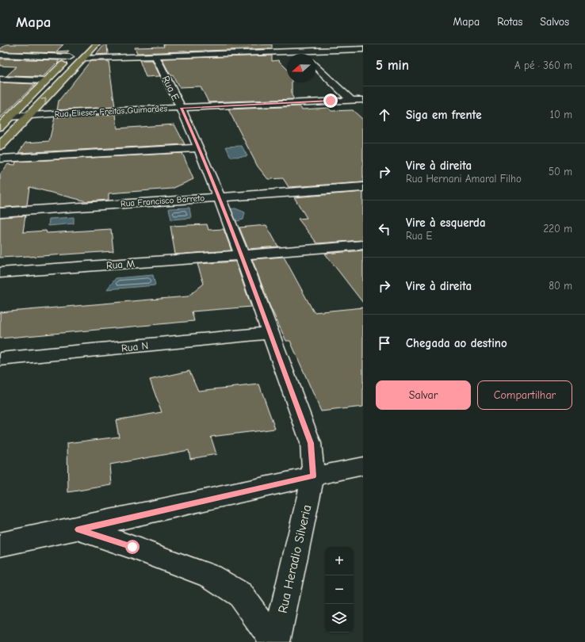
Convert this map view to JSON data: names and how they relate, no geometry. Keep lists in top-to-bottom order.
{
  "streets": {
    "street": [
      "Rua E",
      "Rua Elieser Freitas Guimarães",
      "Rua Francisco Barreto",
      "Rua M",
      "Rua N",
      "Rua Heradio Silveria"
    ]
  },
  "crossings": [
    ["Rua E", "Rua Elieser Freitas Guimarães"],
    ["Rua E", "Rua Francisco Barreto"],
    ["Rua E", "Rua M"],
    ["Rua E", "Rua N"],
    ["Rua E", "Rua Heradio Silveria"]
  ],
  "north": "left",
  "page": {
    "header": "Mapa",
    "nav": ["Mapa", "Rotas", "Salvos"],
    "heading": ["5 min", "A pé · 360 m"],
    "list": [
      ["Siga em frente", "10 m"],
      ["Vire à direita", "Rua Hernani Amaral Filho", "50 m"],
      ["Vire à esquerda", "Rua E", "220 m"],
      ["Vire à direita", "80 m"],
      "Chegada ao destino"
    ],
    "buttons": ["Salvar", "Compartilhar"],
    "map_buttons": ["+", "−"]
  }
}
